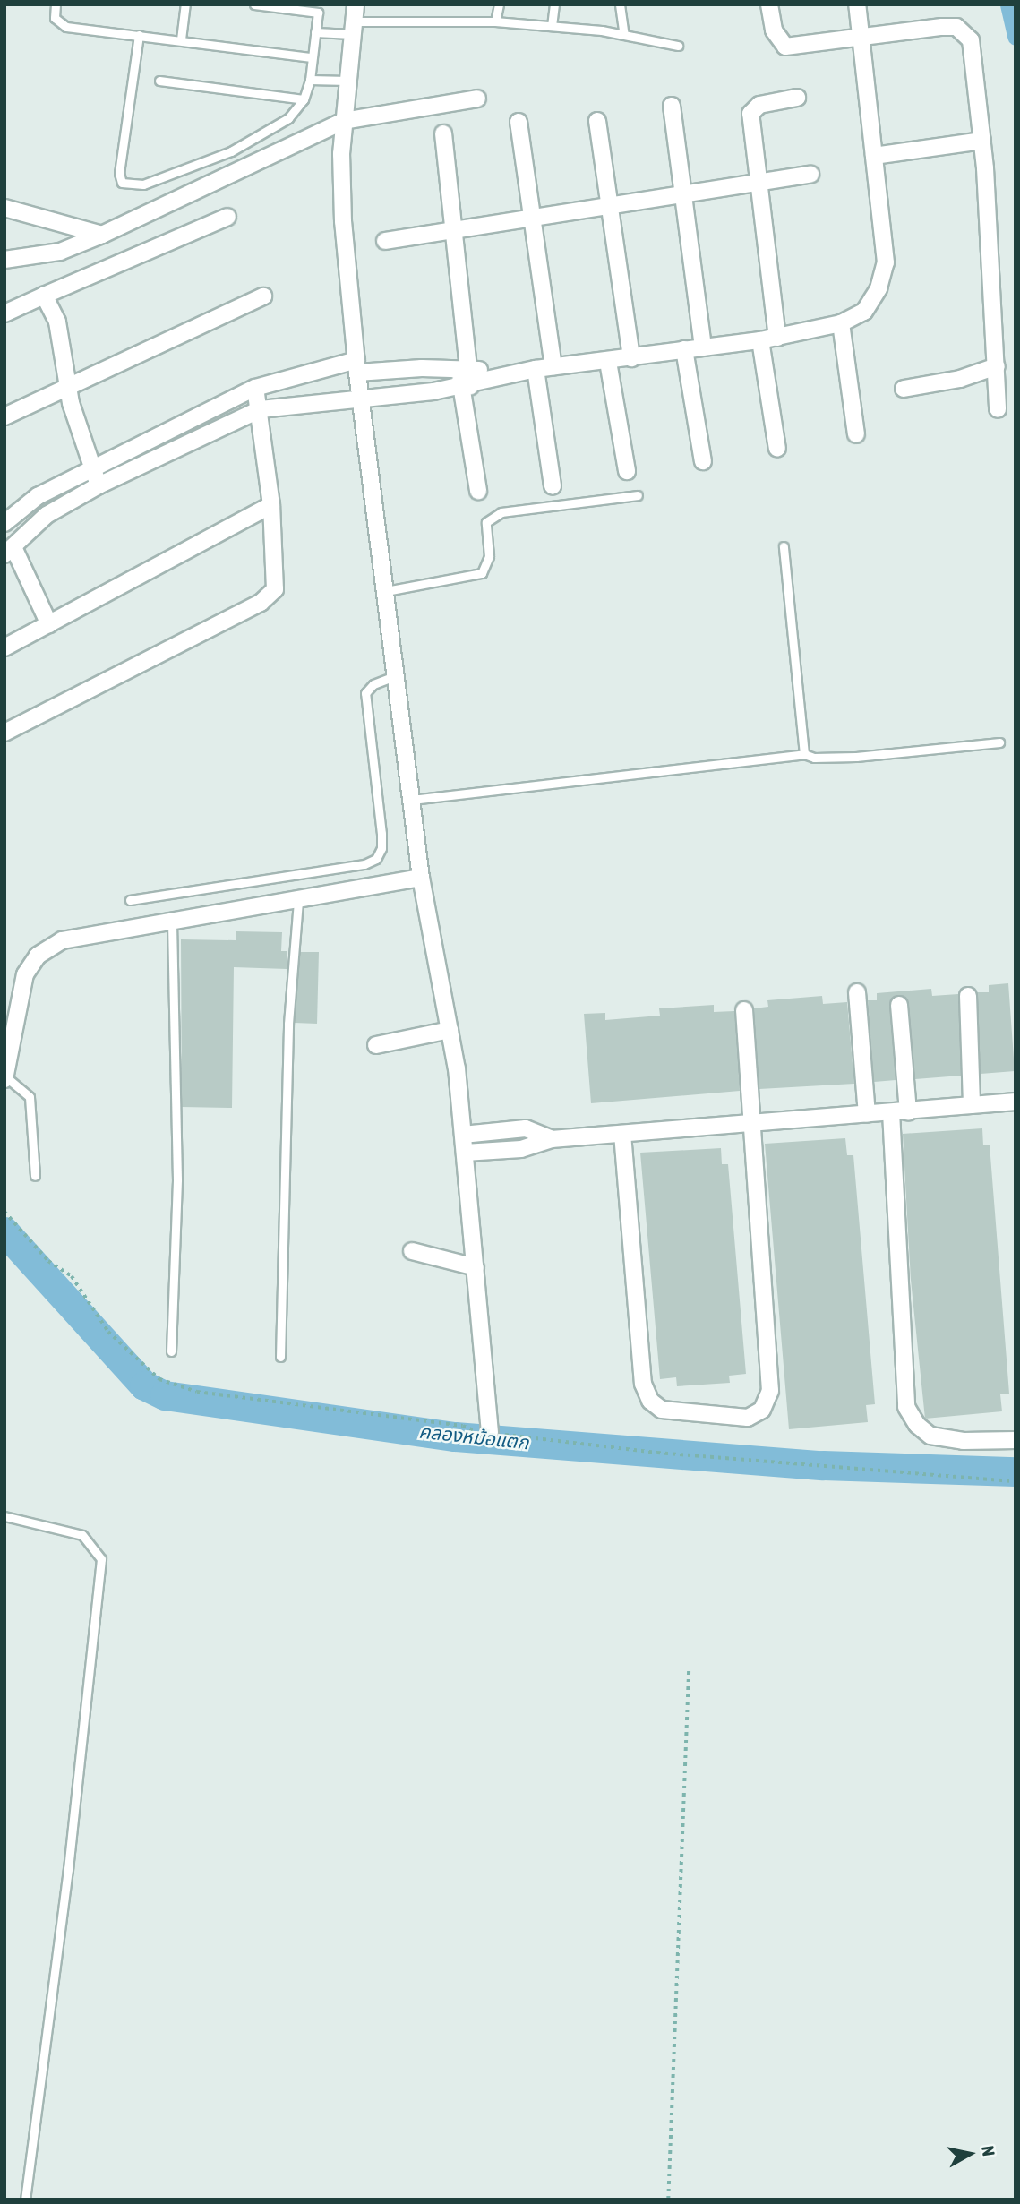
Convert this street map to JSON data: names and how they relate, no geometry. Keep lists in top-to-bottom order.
{
  "water": ["คลองหม้อแตก"],
  "north": "right"
}
